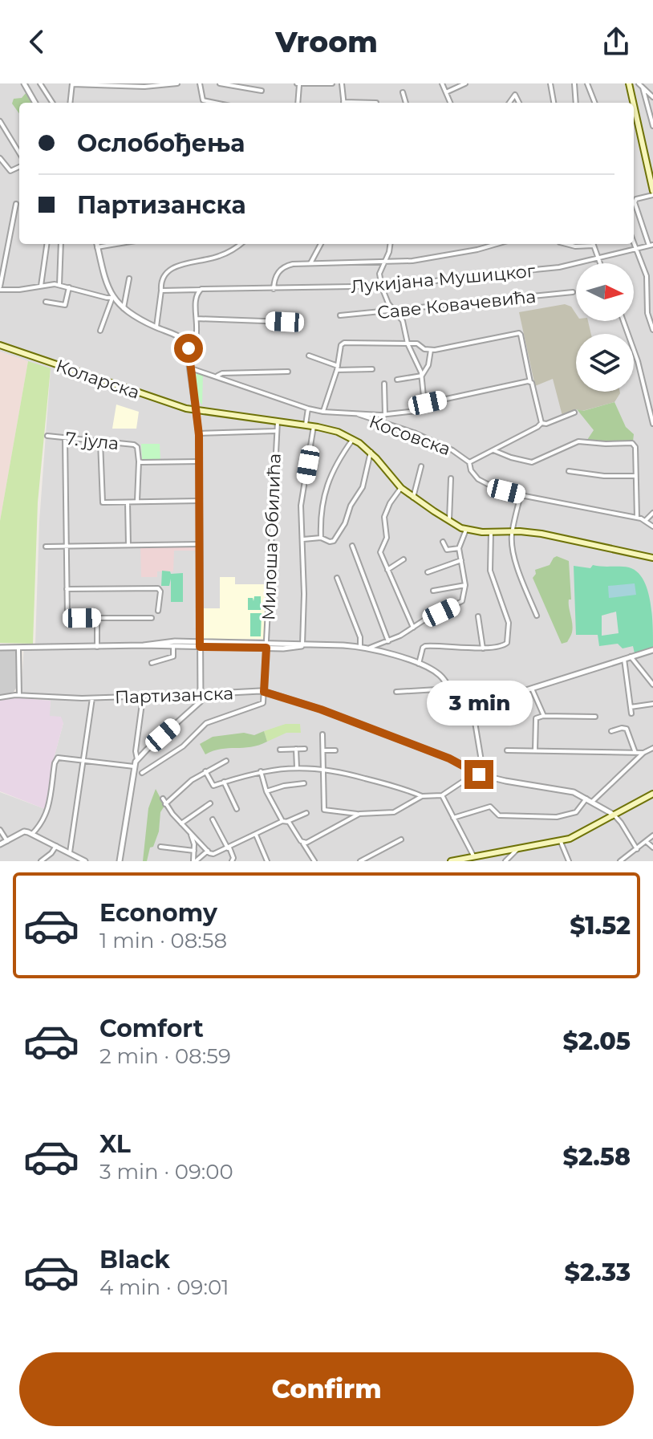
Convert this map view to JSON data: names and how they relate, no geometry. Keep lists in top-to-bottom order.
{
  "streets": {
    "main road": ["Коларска"],
    "street": [
      "Лукијана Мушицког",
      "Саве Ковачевића",
      "Косовска",
      "7. јула",
      "Милоша Обилића",
      "Партизанска"
    ]
  },
  "crossings": [
    ["Коларска", "Милоша Обилића"],
    ["Милоша Обилића", "Партизанска"]
  ],
  "north": "right",
  "page": {
    "header": "Vroom",
    "banner": ["Ослобођења", "Партизанска"],
    "bubble": "3 min",
    "list": [
      {
        "name": "Economy",
        "note": "1 min · 08:58",
        "value": "$1.52"
      },
      {
        "name": "Comfort",
        "note": "2 min · 08:59",
        "value": "$2.05"
      },
      {
        "name": "XL",
        "note": "3 min · 09:00",
        "value": "$2.58"
      },
      {
        "name": "Black",
        "note": "4 min · 09:01",
        "value": "$2.33"
      }
    ],
    "buttons": "Confirm"
  }
}
